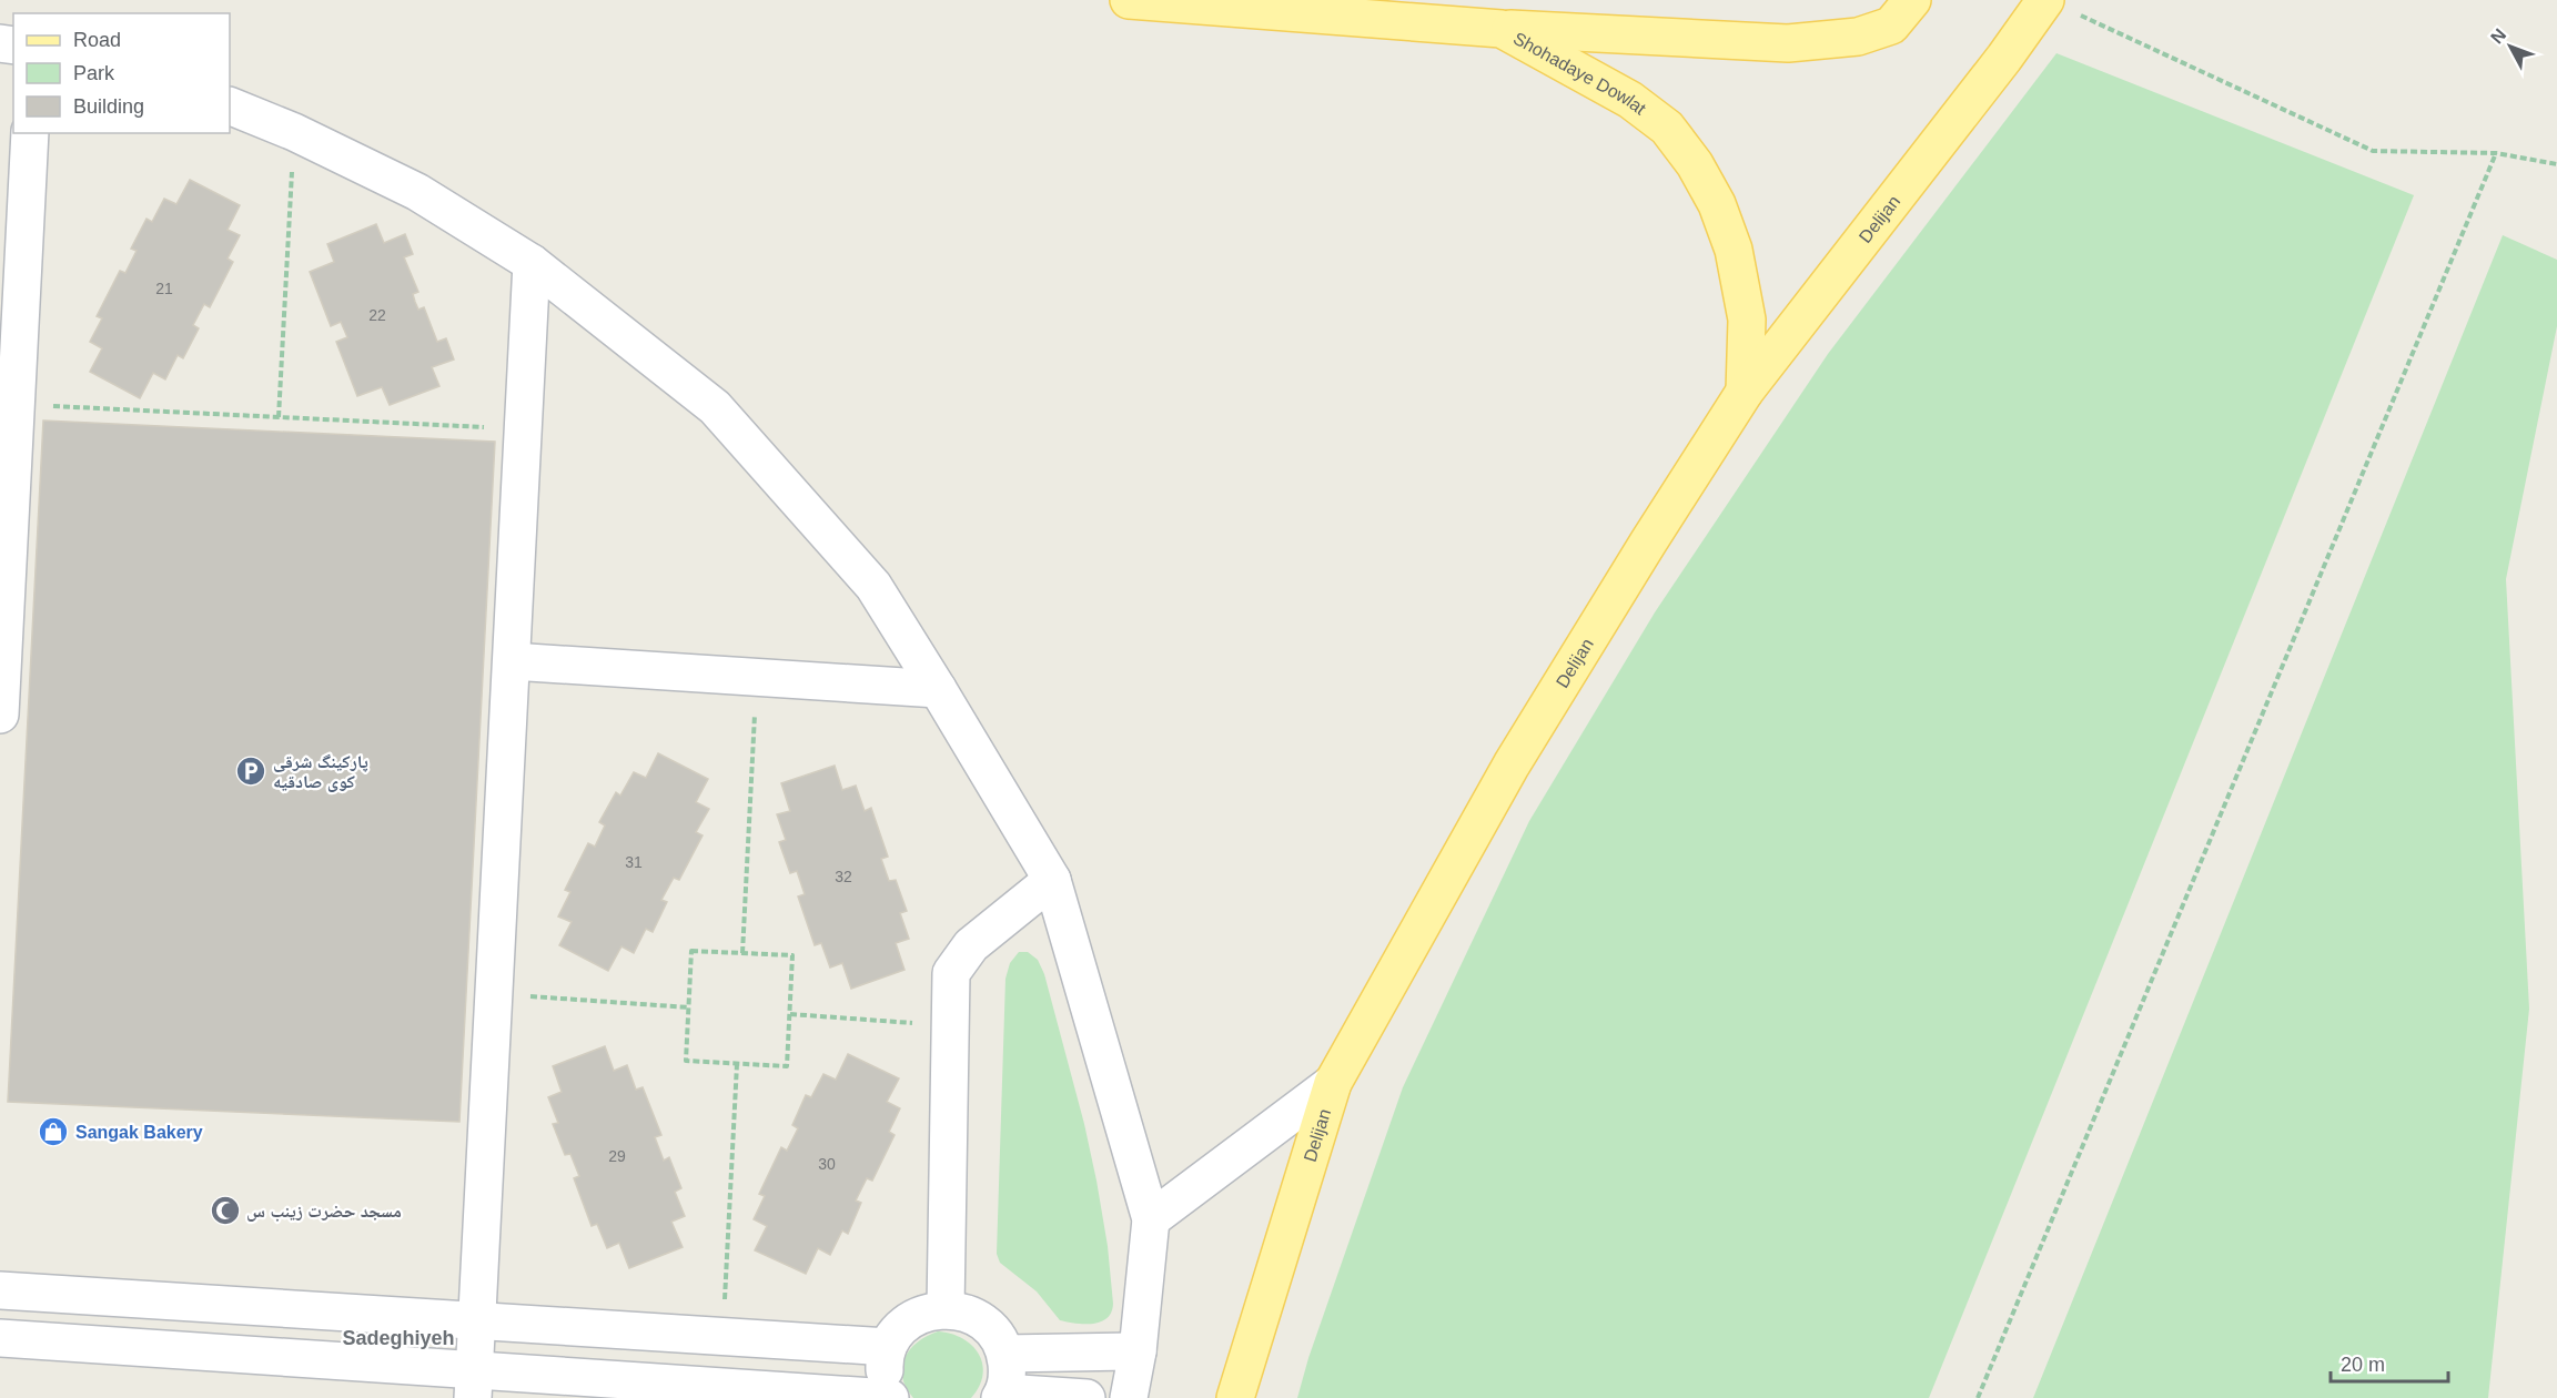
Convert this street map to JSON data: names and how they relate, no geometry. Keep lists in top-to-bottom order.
{
  "streets": {
    "main road": ["Shohadaye Dowlat", "Delijan"]
  },
  "crossings": [
    ["Shohadaye Dowlat", "Delijan"]
  ],
  "districts": ["Sadeghiyeh"],
  "places": {
    "parking": ["پارکینگ شرقی کوی صادقیه"],
    "shop": ["Sangak Bakery"],
    "mosque": ["مسجد حضرت زینب س"]
  },
  "house_numbers": [
    "21",
    "22",
    "31",
    "32",
    "29",
    "30"
  ],
  "legend": ["Road", "Park", "Building"],
  "scale_bar": "20 m",
  "north": "top left"
}
